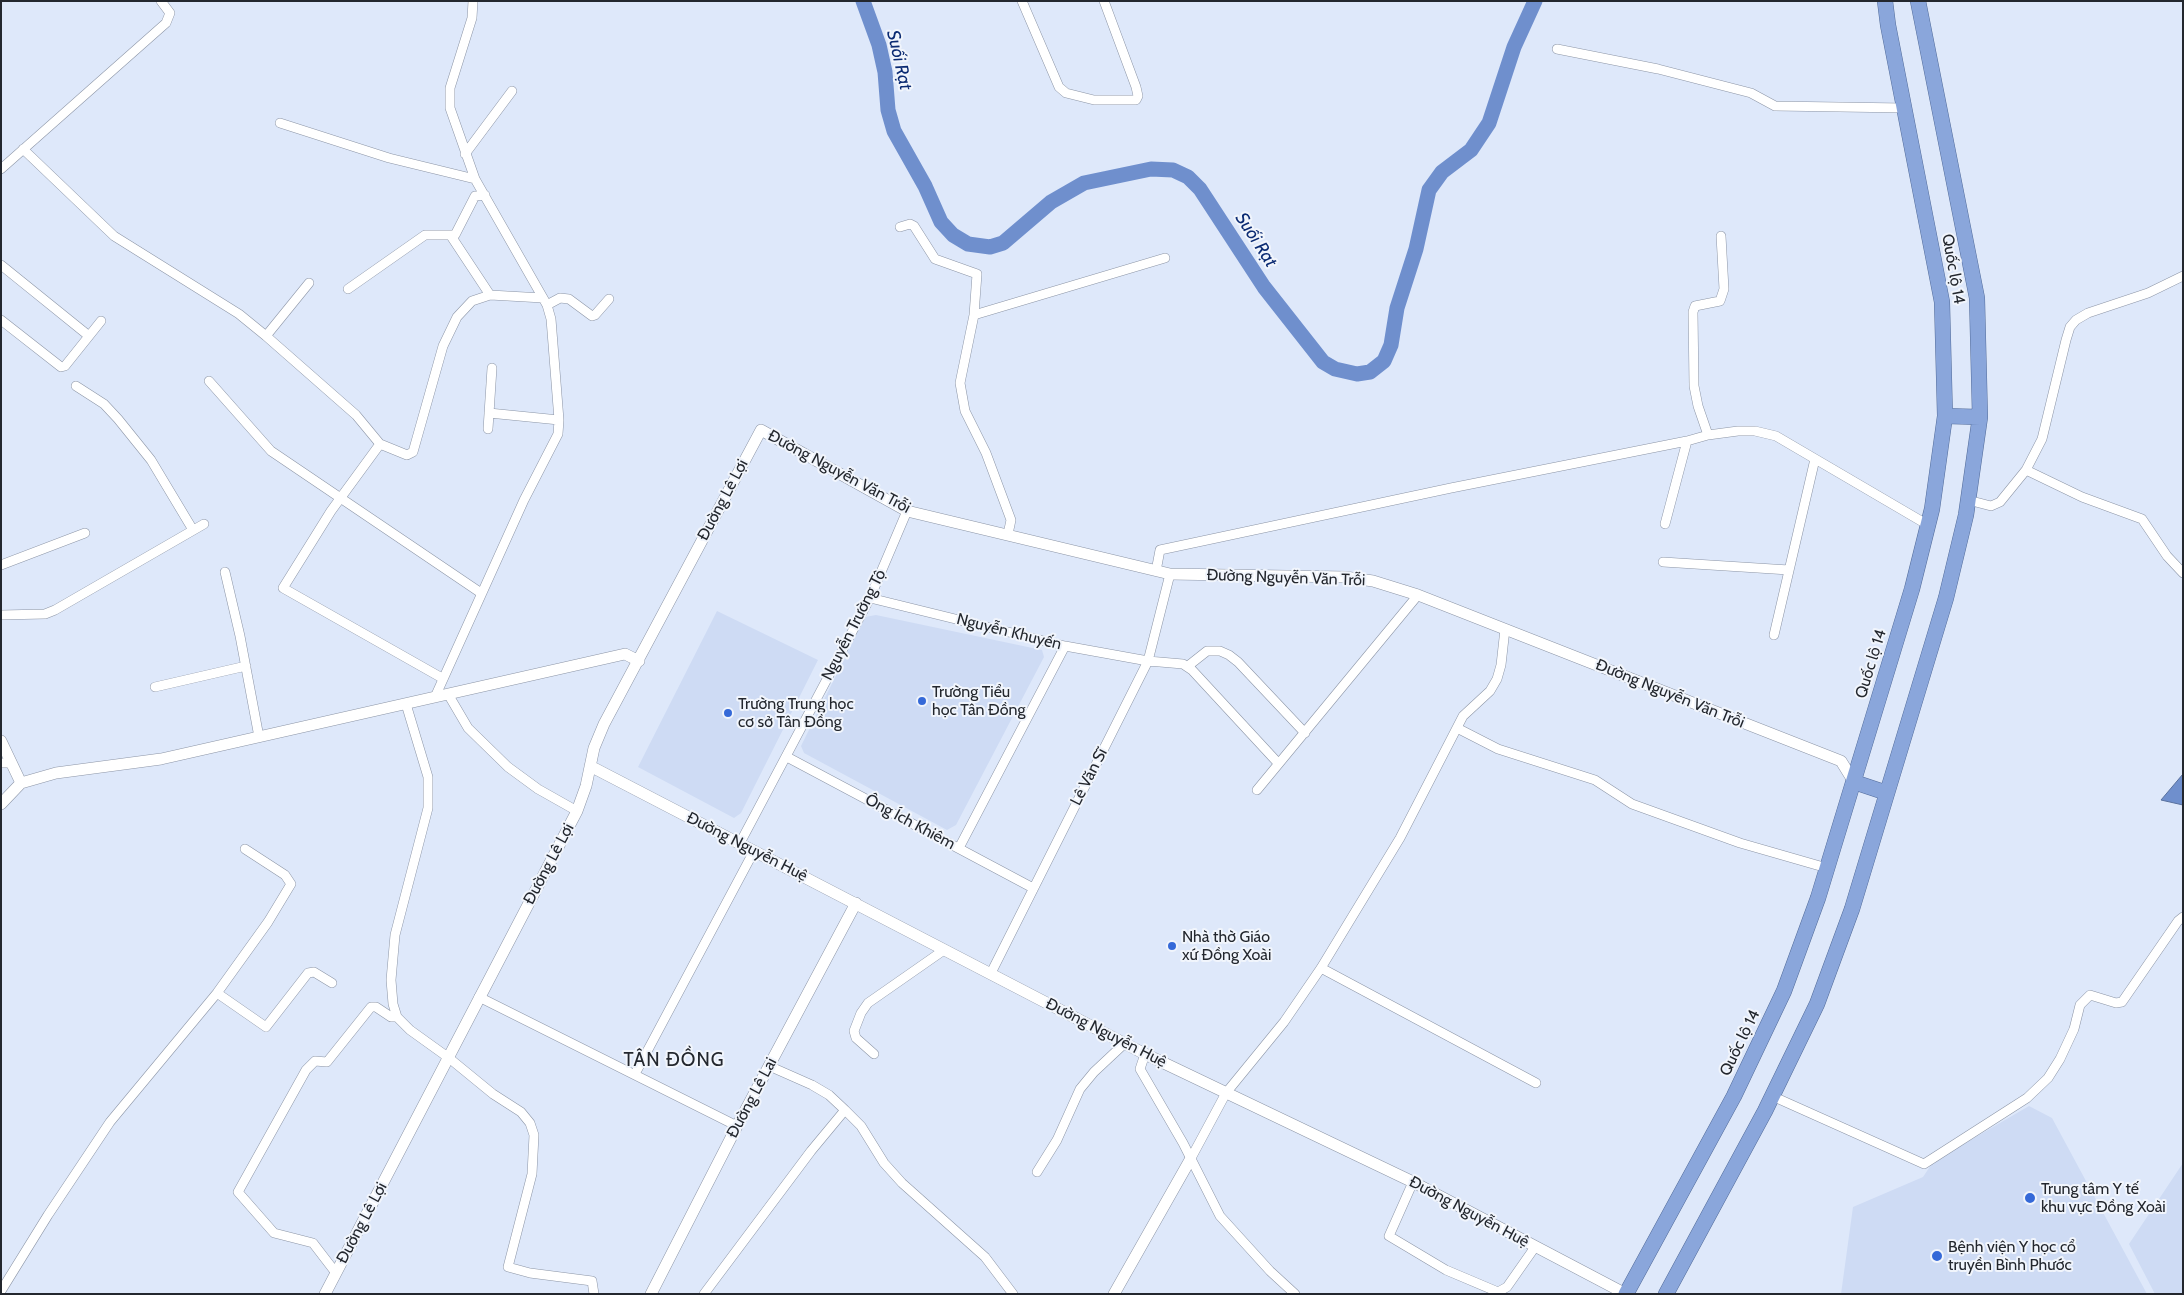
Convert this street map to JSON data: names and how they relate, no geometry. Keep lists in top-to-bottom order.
{
  "streets": {
    "highway": ["Quốc lộ 14"],
    "street": [
      "Đường Nguyễn Văn Trỗi",
      "Đường Lê Lợi",
      "Nguyễn Trường Tộ",
      "Nguyễn Khuyến",
      "Lê Văn Sĩ",
      "Ông Ích Khiêm",
      "Đường Nguyễn Huệ",
      "Đường Lê Lai"
    ]
  },
  "crossings": [
    ["Quốc lộ 14", "Đường Nguyễn Văn Trỗi"],
    ["Quốc lộ 14", "Đường Nguyễn Huệ"],
    ["Đường Nguyễn Văn Trỗi", "Đường Lê Lợi"],
    ["Đường Nguyễn Văn Trỗi", "Nguyễn Trường Tộ"],
    ["Đường Nguyễn Văn Trỗi", "Lê Văn Sĩ"],
    ["Đường Lê Lợi", "Đường Nguyễn Huệ"],
    ["Nguyễn Trường Tộ", "Nguyễn Khuyến"],
    ["Nguyễn Trường Tộ", "Ông Ích Khiêm"],
    ["Nguyễn Trường Tộ", "Đường Nguyễn Huệ"],
    ["Nguyễn Khuyến", "Lê Văn Sĩ"],
    ["Lê Văn Sĩ", "Ông Ích Khiêm"],
    ["Lê Văn Sĩ", "Đường Nguyễn Huệ"],
    ["Đường Nguyễn Huệ", "Đường Lê Lai"]
  ],
  "districts": ["TÂN ĐỒNG"],
  "water": ["Suối Rạt"],
  "places": [
    "Trường Tiểu học Tân Đồng",
    "Trường Trung học cơ sở Tân Đồng",
    "Nhà thờ Giáo xứ Đồng Xoài",
    "Trung tâm Y tế khu vực Đồng Xoài",
    "Bệnh viện Y học cổ truyền Bình Phước"
  ]
}
